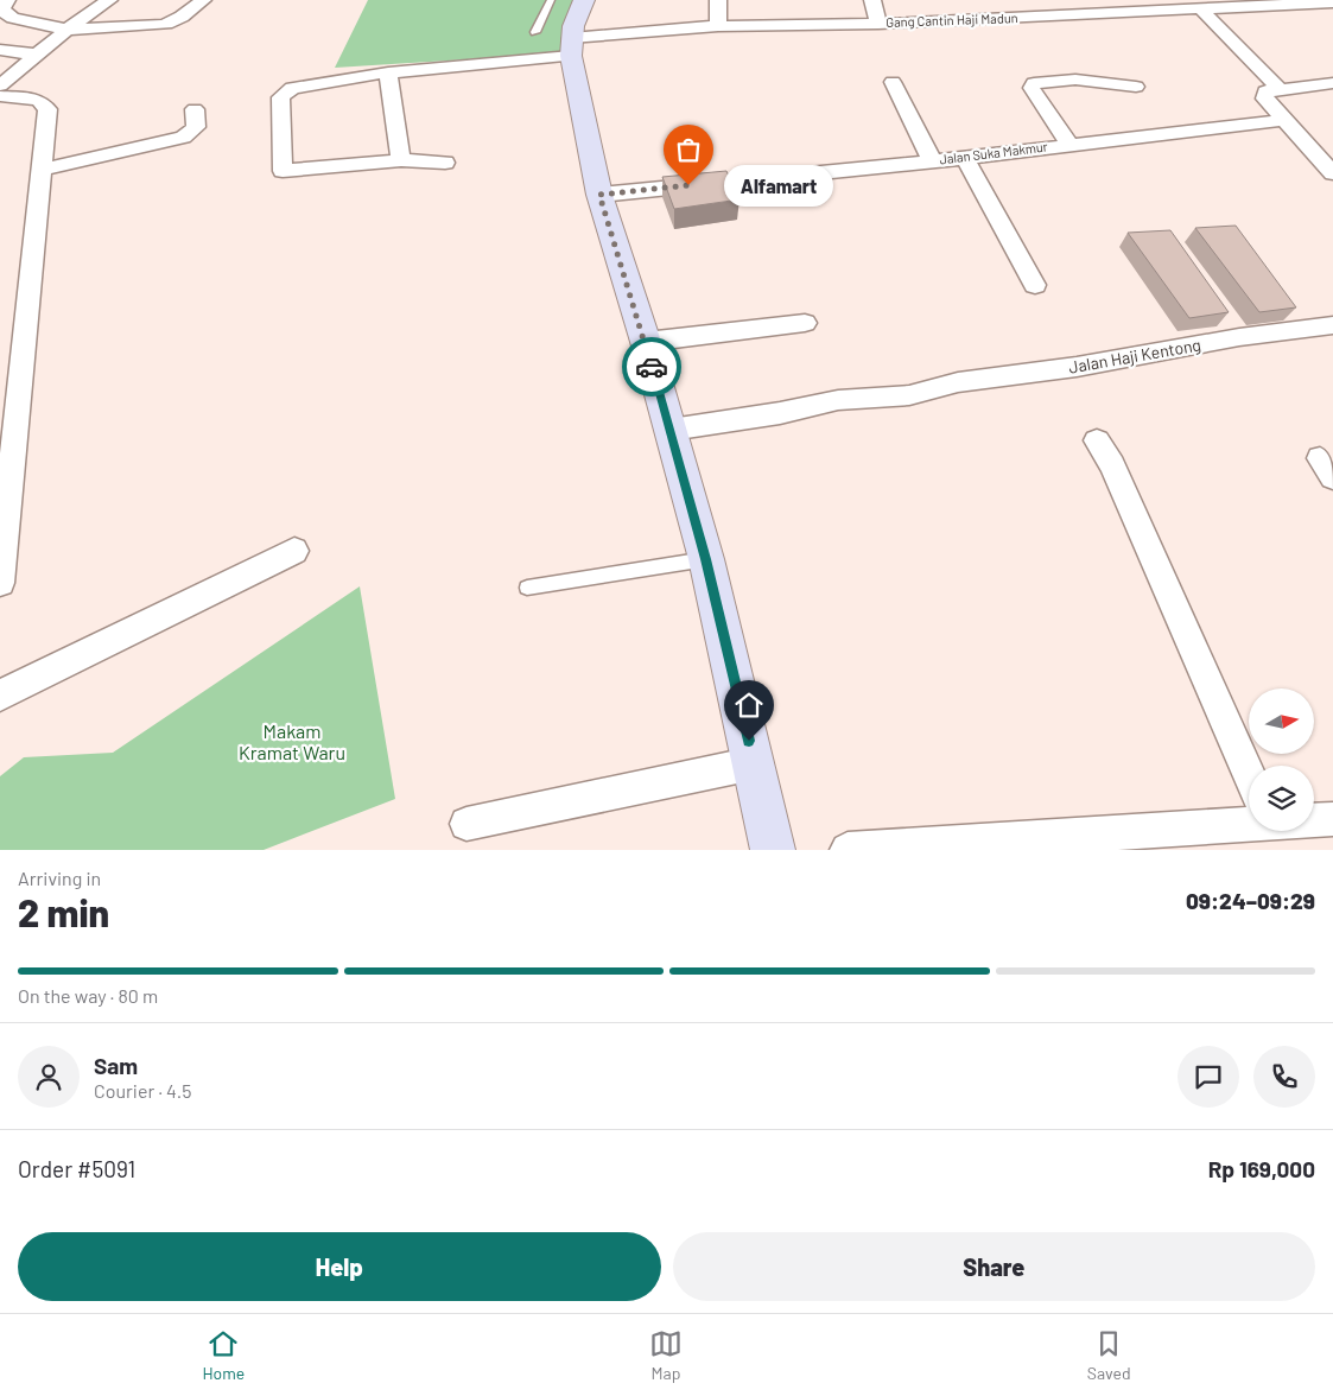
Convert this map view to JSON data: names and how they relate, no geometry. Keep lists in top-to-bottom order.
{
  "streets": {
    "street": ["Gang Cantin Haji Madun", "Jalan Suka Makmur", "Jalan Haji Kentong"]
  },
  "parks": ["Makam Kramat Waru"],
  "places": ["Alfamart"],
  "north": "right",
  "page": {
    "bubble": "Alfamart",
    "heading": ["2 min", "Arriving in", "09:24–09:29"],
    "panel": [
      "Sam",
      "Courier · 4.5",
      "Order #5091",
      "Rp 169,000"
    ],
    "bar": "On the way · 80 m",
    "buttons": ["Help", "Share"],
    "tabs": ["Home", "Map", "Saved"]
  }
}
